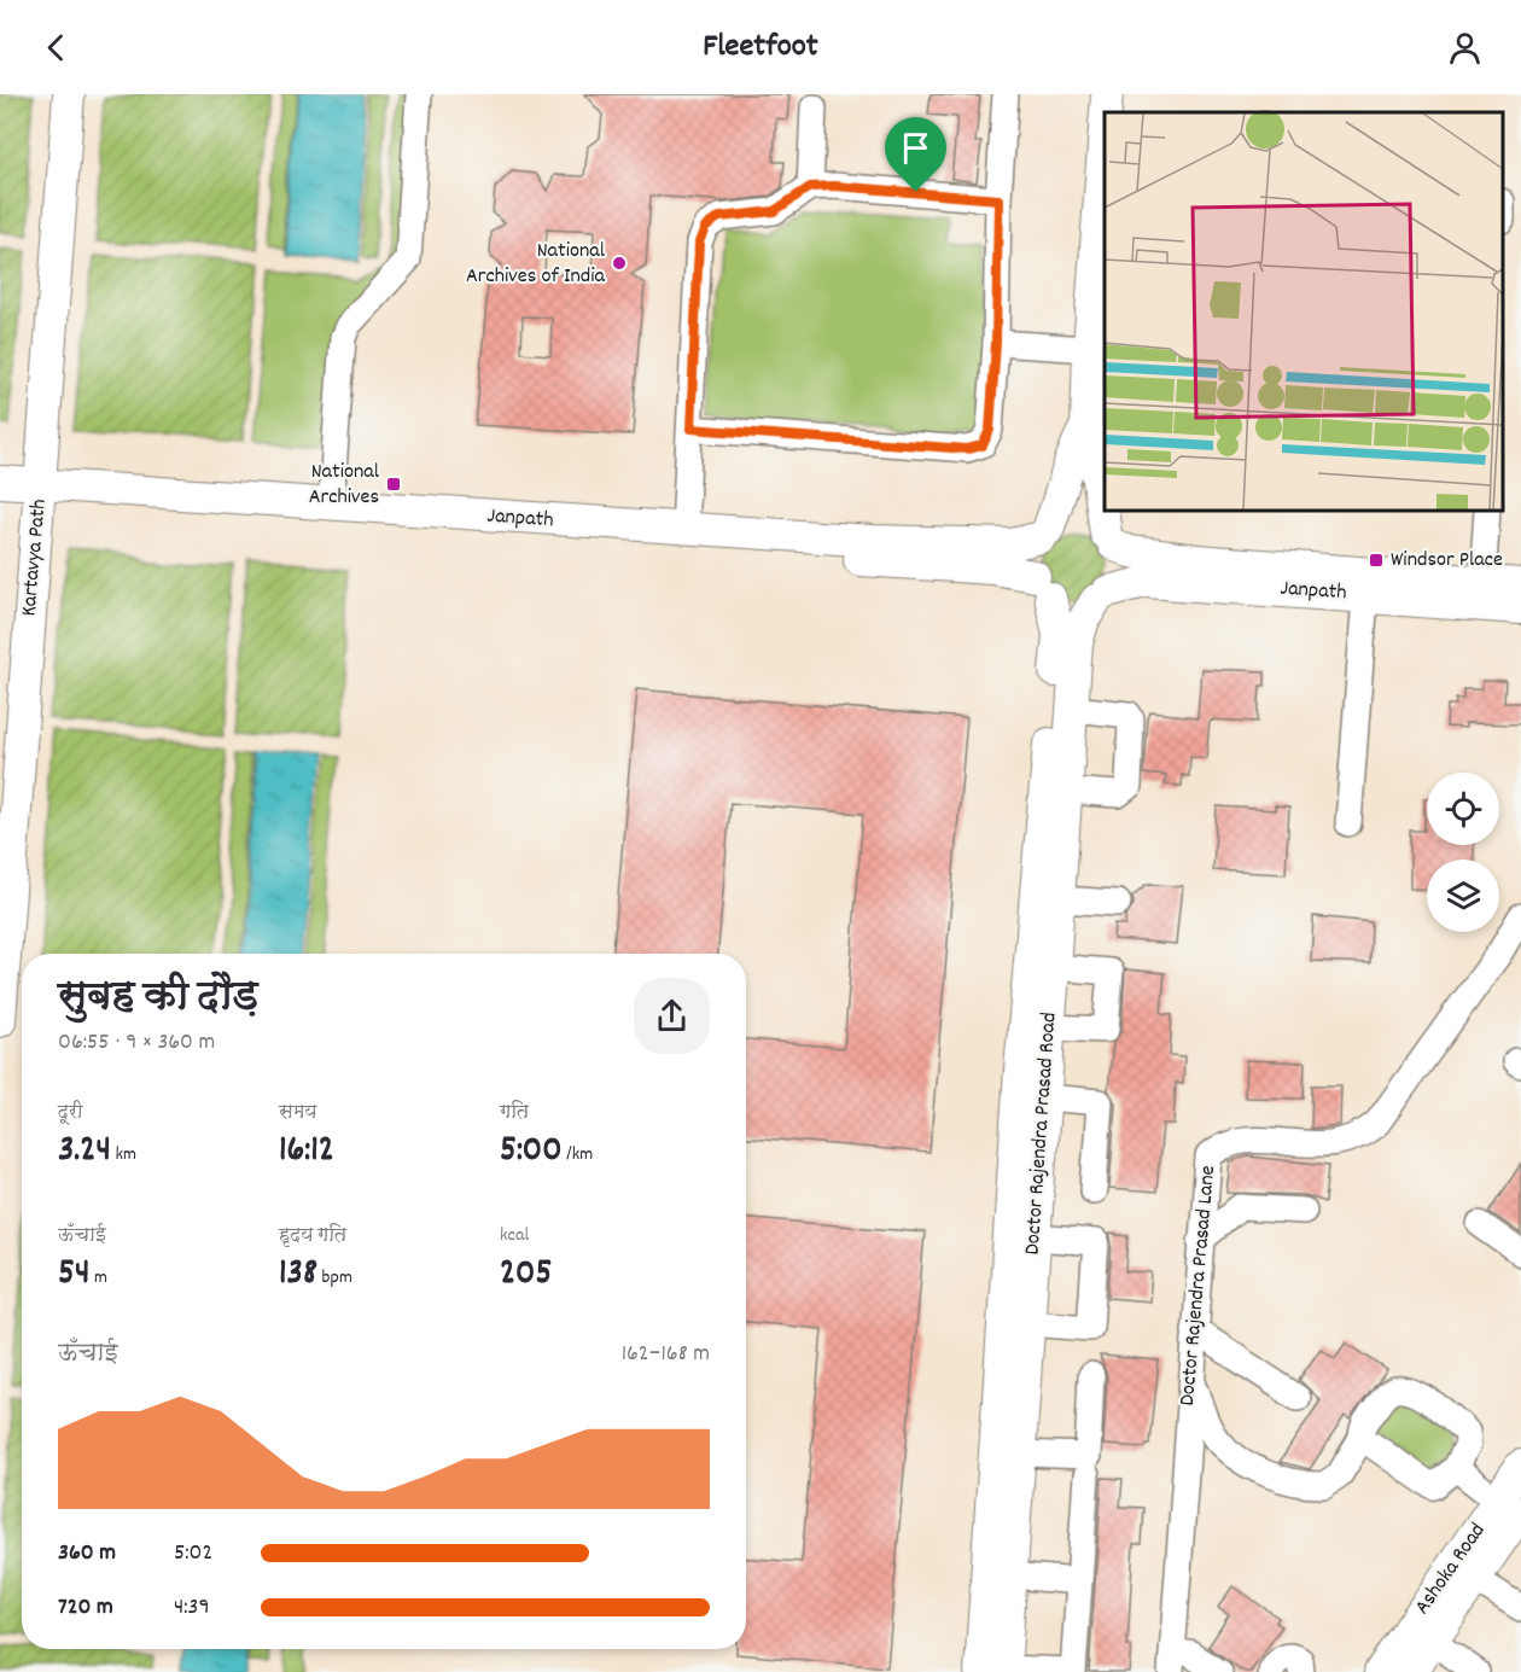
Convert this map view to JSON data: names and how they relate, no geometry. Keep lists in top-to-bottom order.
{
  "streets": {
    "main road": [
      "Janpath",
      "Kartavya Path",
      "Doctor Rajendra Prasad Road",
      "Ashoka Road"
    ],
    "street": ["Doctor Rajendra Prasad Lane"]
  },
  "crossings": [
    ["Janpath", "Kartavya Path"],
    ["Janpath", "Doctor Rajendra Prasad Road"]
  ],
  "places": {
    "other": ["National Archives of India"],
    "transit": ["National Archives", "Windsor Place"]
  },
  "page": {
    "header": "Fleetfoot",
    "heading": ["सुबह की दौड़", "06:55 · 9 × 360 m"],
    "stats": [
      ["दूरी", "3.24 km"],
      ["समय", "16:12"],
      ["गति", "5:00 /km"],
      ["ऊँचाई", "54 m"],
      ["हृदय गति", "138 bpm"],
      ["kcal", "205"]
    ],
    "chart": ["ऊँचाई", "162–168 m"],
    "list": [
      {
        "name": "360 m",
        "note": "5:02"
      },
      {
        "name": "720 m",
        "note": "4:39"
      }
    ]
  }
}
